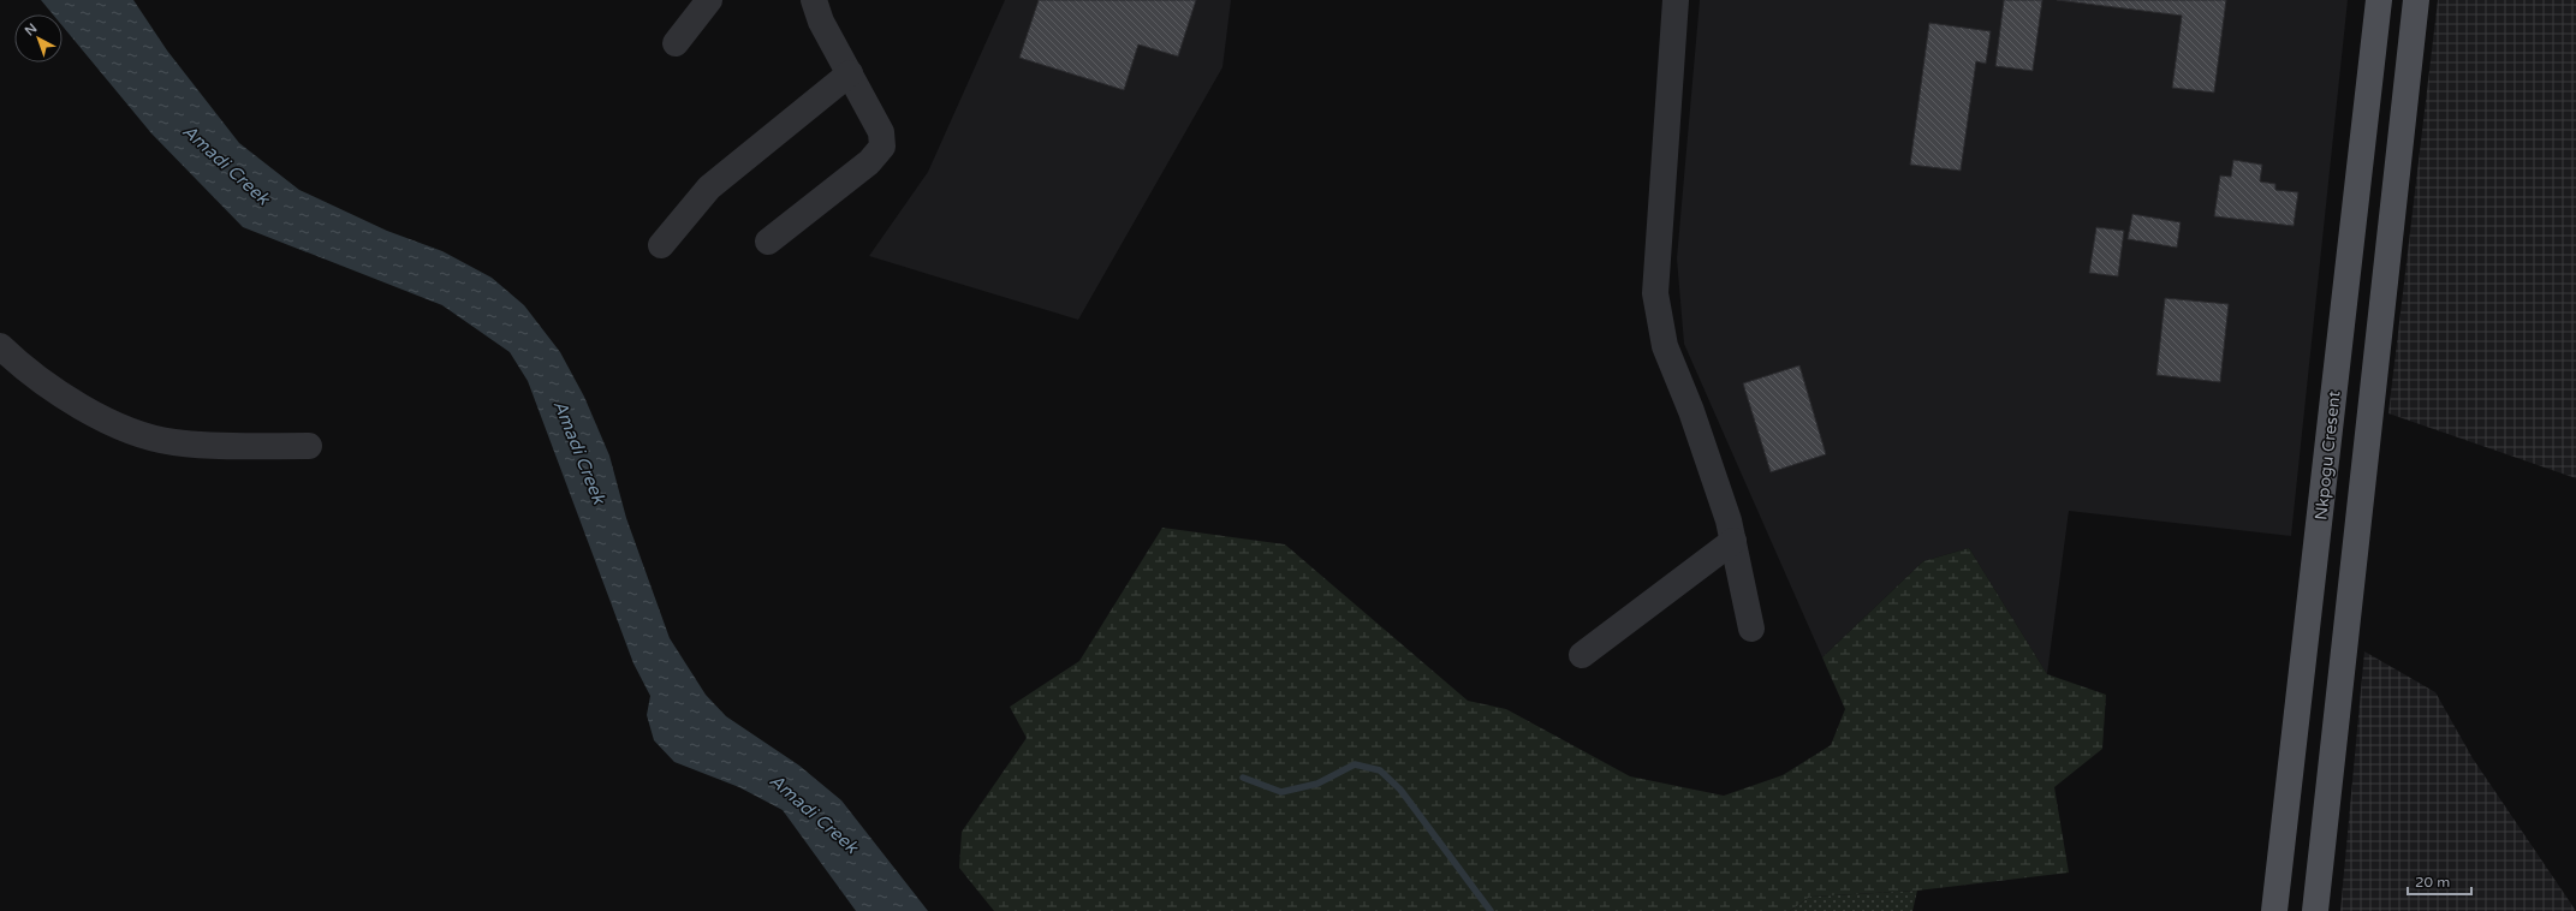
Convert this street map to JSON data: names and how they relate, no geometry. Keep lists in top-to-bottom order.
{
  "streets": {
    "main road": ["Nkpogu Cresent"]
  },
  "water": ["Amadi Creek"],
  "scale_bar": "20 m",
  "north": "top left"
}
